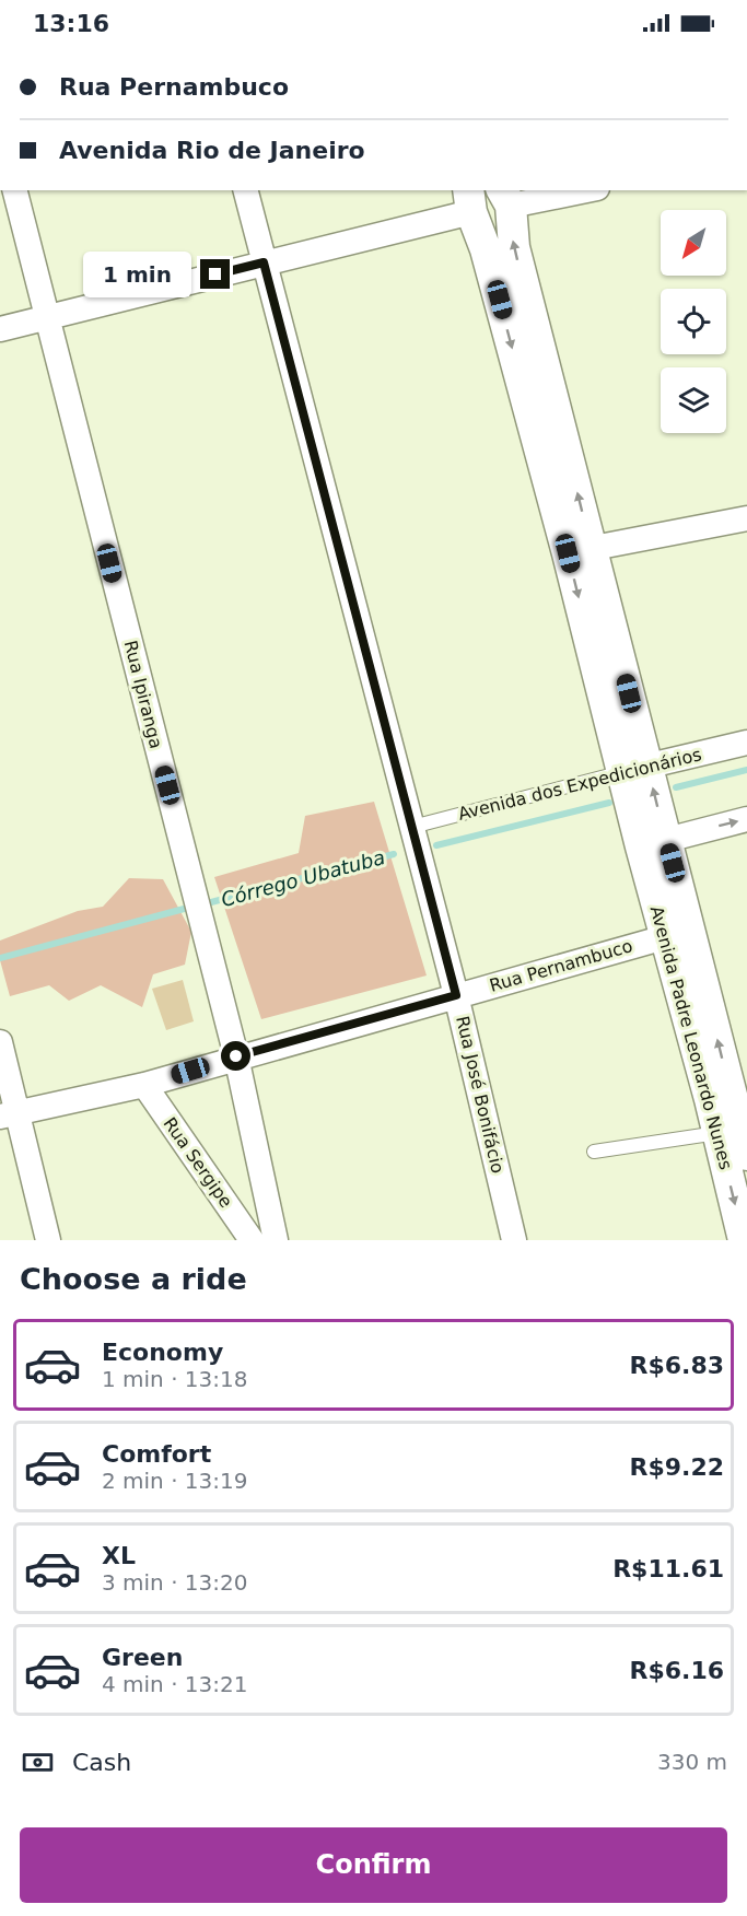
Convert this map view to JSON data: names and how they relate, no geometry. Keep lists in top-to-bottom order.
{
  "streets": {
    "street": [
      "Rua Ipiranga",
      "Avenida dos Expedicionários",
      "Rua Pernambuco",
      "Avenida Padre Leonardo Nunes",
      "Rua José Bonifácio",
      "Rua Sergipe"
    ]
  },
  "crossings": [
    ["Rua Ipiranga", "Rua Pernambuco"],
    ["Avenida dos Expedicionários", "Avenida Padre Leonardo Nunes"],
    ["Avenida dos Expedicionários", "Rua José Bonifácio"],
    ["Rua Pernambuco", "Avenida Padre Leonardo Nunes"],
    ["Rua Pernambuco", "Rua José Bonifácio"],
    ["Rua Pernambuco", "Rua Sergipe"]
  ],
  "water": ["Córrego Ubatuba"],
  "north": "bottom left",
  "page": {
    "status": "13:16",
    "banner": ["Rua Pernambuco", "Avenida Rio de Janeiro"],
    "bubble": "1 min",
    "heading": "Choose a ride",
    "list": [
      {
        "name": "Economy",
        "note": "1 min · 13:18",
        "value": "R$6.83"
      },
      {
        "name": "Comfort",
        "note": "2 min · 13:19",
        "value": "R$9.22"
      },
      {
        "name": "XL",
        "note": "3 min · 13:20",
        "value": "R$11.61"
      },
      {
        "name": "Green",
        "note": "4 min · 13:21",
        "value": "R$6.16"
      }
    ],
    "pay": ["Cash", "330 m"],
    "buttons": "Confirm"
  }
}
